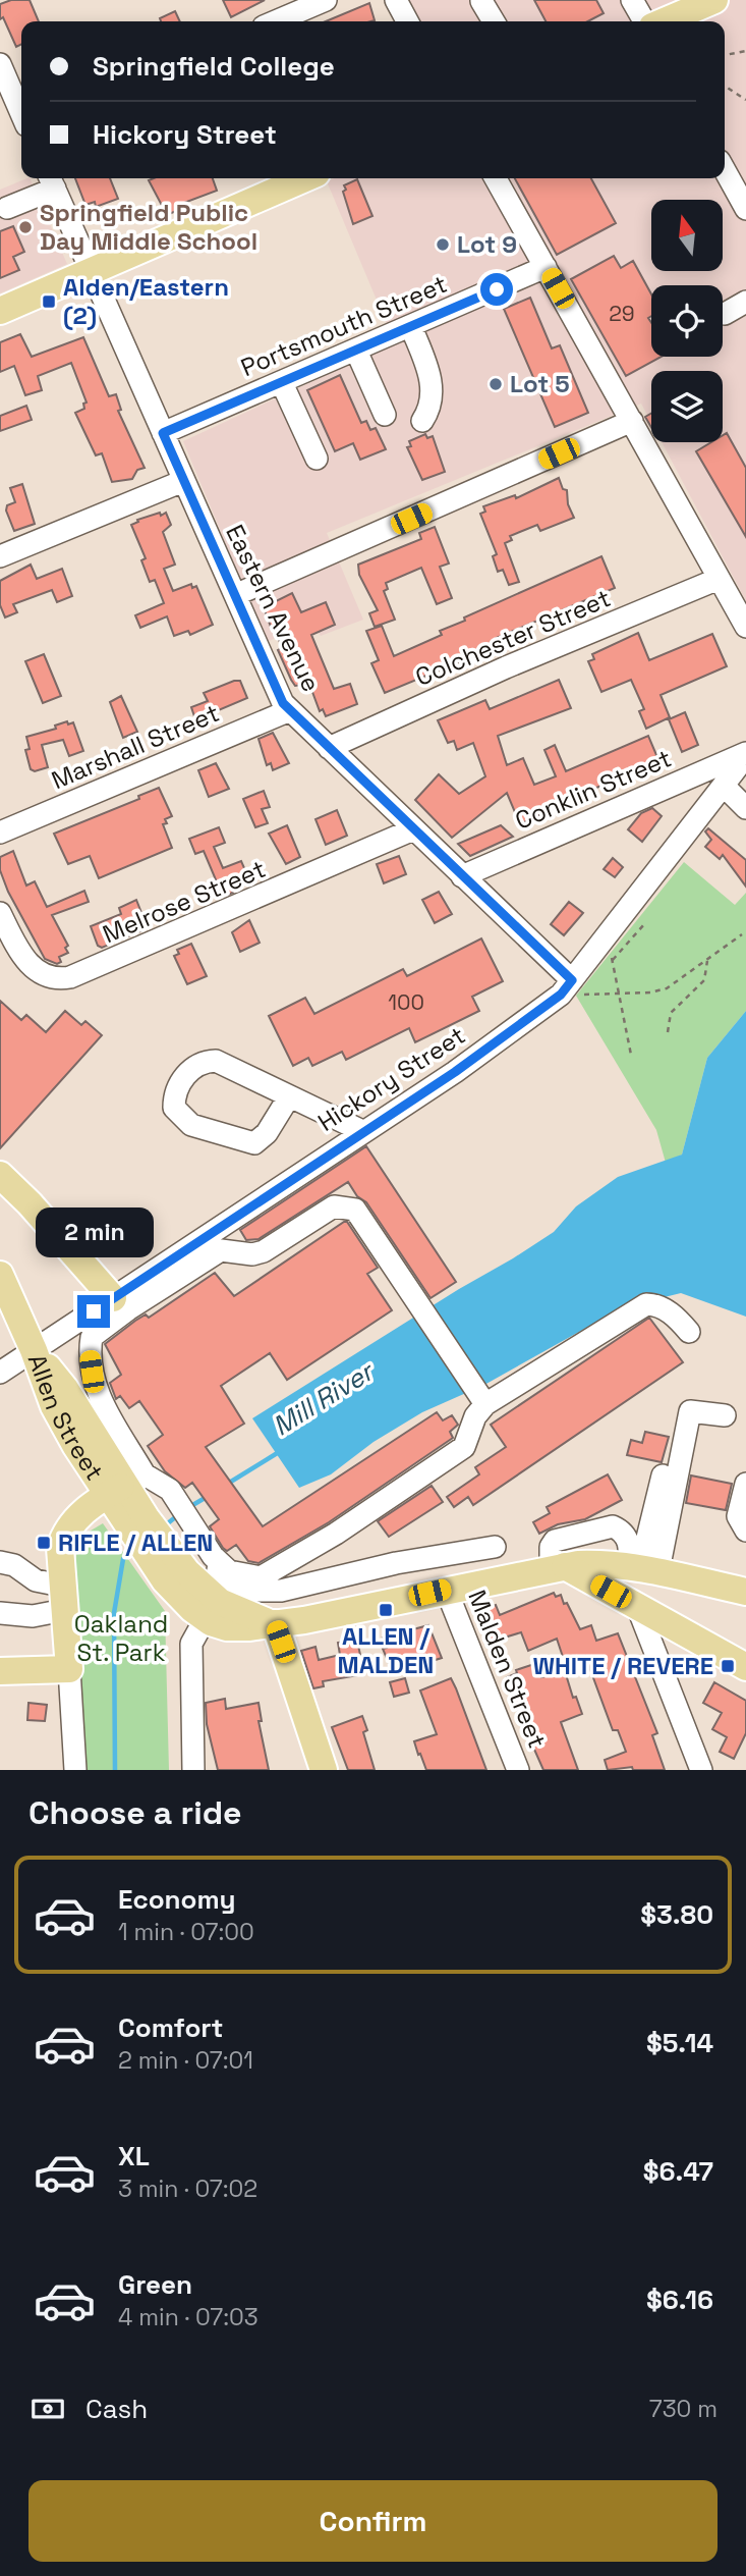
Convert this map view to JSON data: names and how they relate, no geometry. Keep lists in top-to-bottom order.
{
  "streets": {
    "main road": ["Allen Street"],
    "street": [
      "Portsmouth Street",
      "Eastern Avenue",
      "Colchester Street",
      "Marshall Street",
      "Conklin Street",
      "Melrose Street",
      "Hickory Street",
      "Malden Street"
    ]
  },
  "crossings": [
    ["Portsmouth Street", "Eastern Avenue"],
    ["Eastern Avenue", "Colchester Street"],
    ["Eastern Avenue", "Marshall Street"],
    ["Eastern Avenue", "Conklin Street"],
    ["Eastern Avenue", "Melrose Street"],
    ["Eastern Avenue", "Hickory Street"],
    ["Conklin Street", "Hickory Street"],
    ["Hickory Street", "Allen Street"],
    ["Allen Street", "Malden Street"]
  ],
  "water": ["Mill River"],
  "parks": ["Oakland St. Park"],
  "places": {
    "other": ["Springfield Public Day Middle School", "Lot 9", "Lot 5"],
    "transit": [
      "Alden/Eastern (2)",
      "RIFLE / ALLEN",
      "ALLEN / MALDEN",
      "WHITE / REVERE"
    ]
  },
  "house_numbers": ["29", "100"],
  "north": "top",
  "page": {
    "banner": ["Springfield College", "Hickory Street"],
    "bubble": "2 min",
    "heading": "Choose a ride",
    "list": [
      {
        "name": "Economy",
        "note": "1 min · 07:00",
        "value": "$3.80"
      },
      {
        "name": "Comfort",
        "note": "2 min · 07:01",
        "value": "$5.14"
      },
      {
        "name": "XL",
        "note": "3 min · 07:02",
        "value": "$6.47"
      },
      {
        "name": "Green",
        "note": "4 min · 07:03",
        "value": "$6.16"
      }
    ],
    "pay": ["Cash", "730 m"],
    "buttons": "Confirm"
  }
}
